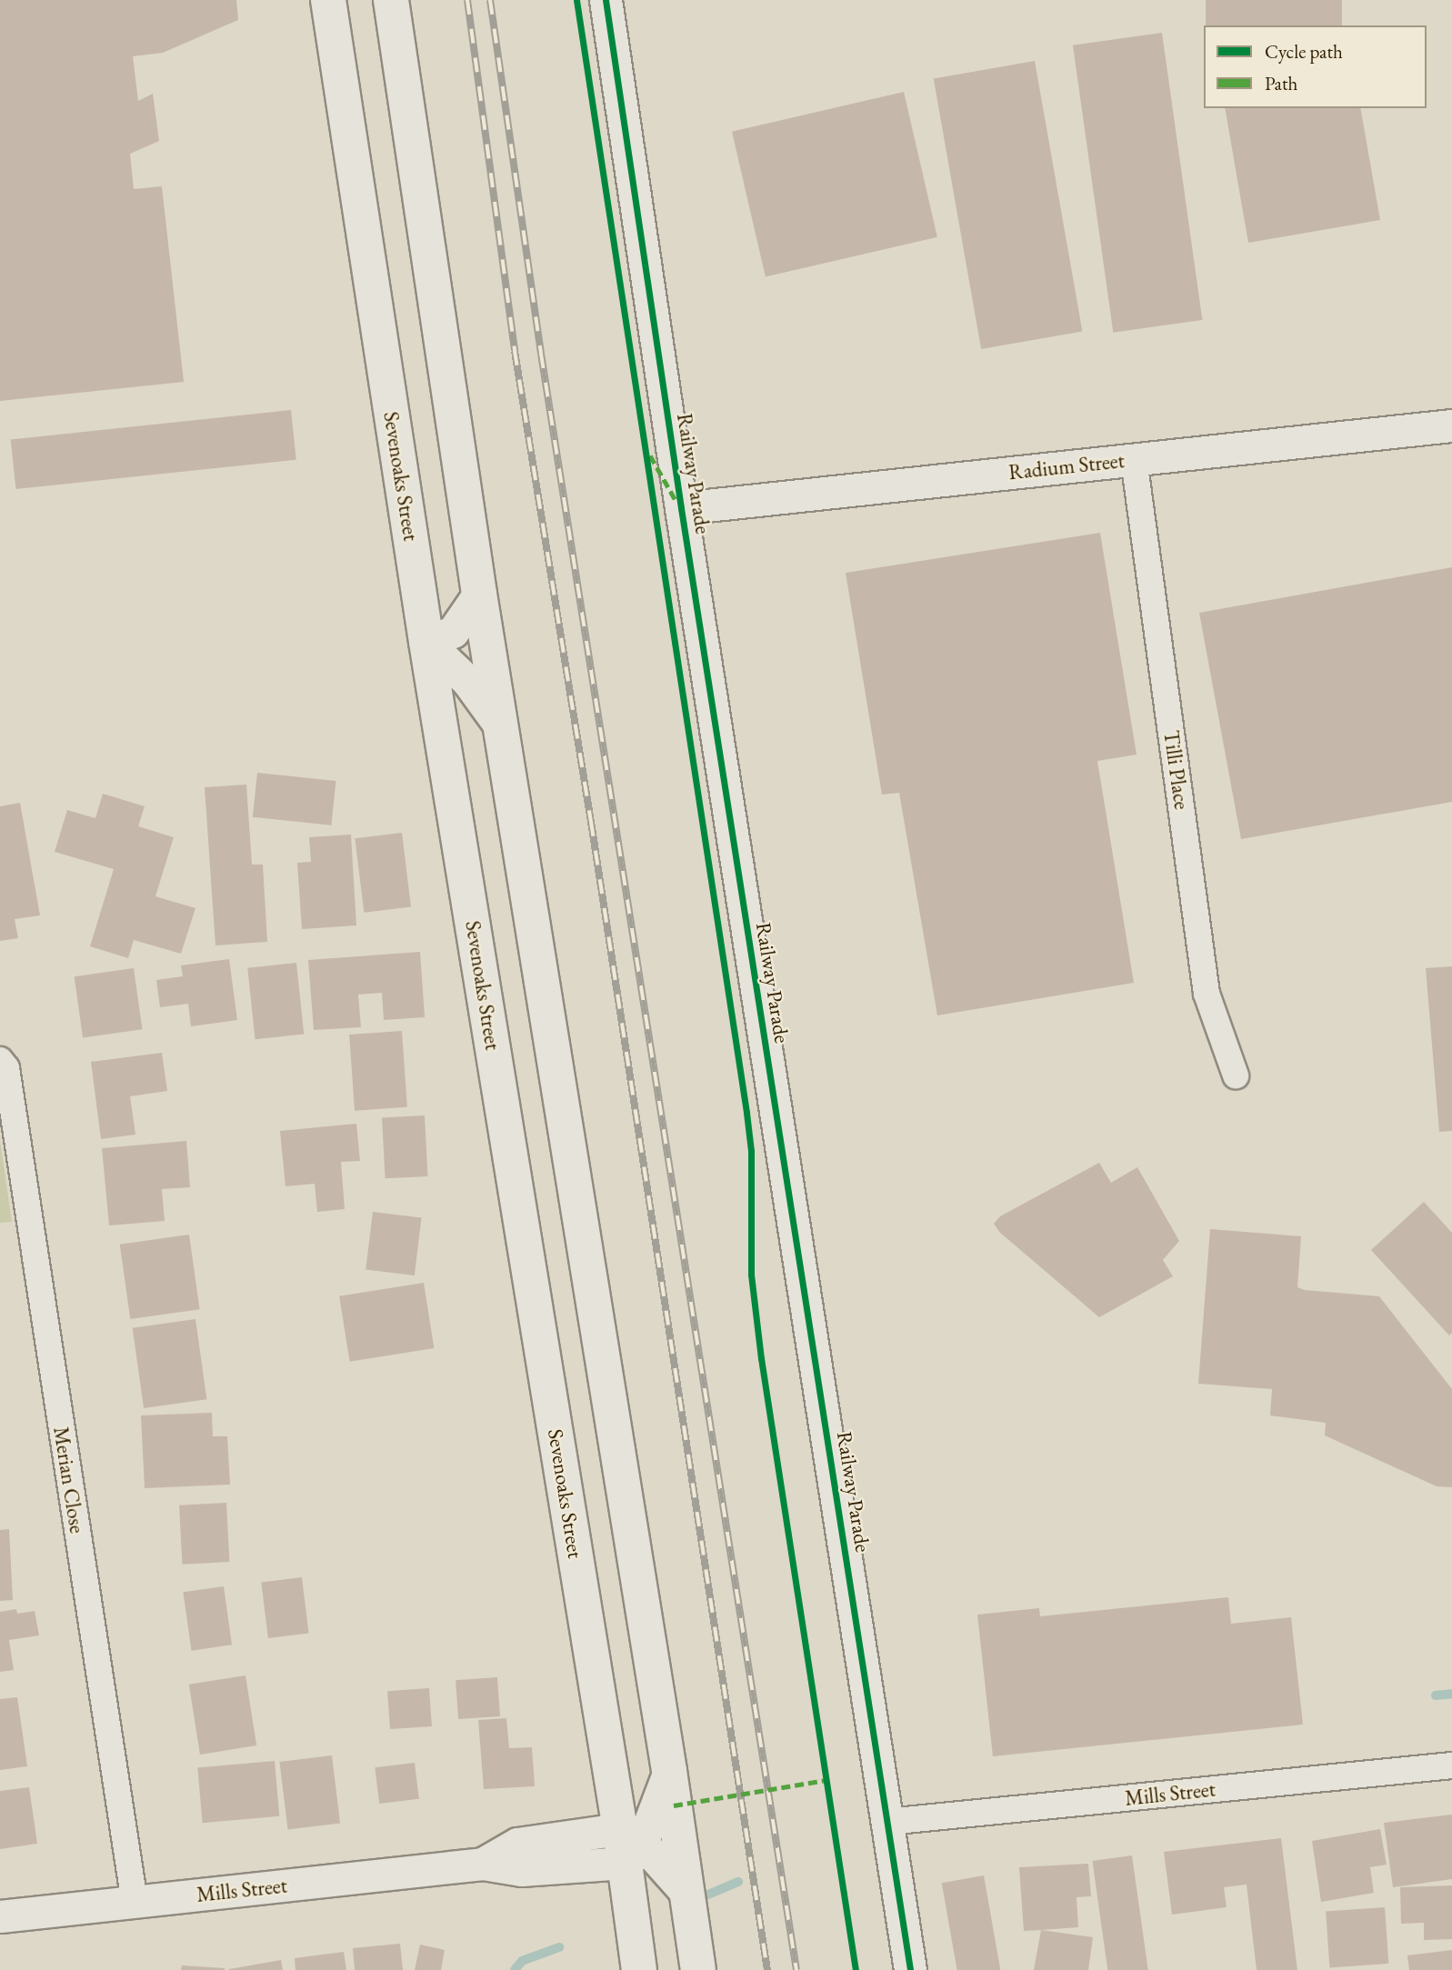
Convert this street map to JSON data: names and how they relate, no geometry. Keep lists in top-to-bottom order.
{
  "streets": {
    "main road": ["Sevenoaks Street"],
    "street": [
      "Radium Street",
      "Railway Parade",
      "Tilli Place",
      "Merian Close",
      "Mills Street"
    ]
  },
  "crossings": [
    ["Radium Street", "Railway Parade"],
    ["Radium Street", "Tilli Place"],
    ["Railway Parade", "Mills Street"],
    ["Sevenoaks Street", "Mills Street"],
    ["Merian Close", "Mills Street"]
  ],
  "legend": ["Cycle path", "Path"]
}
